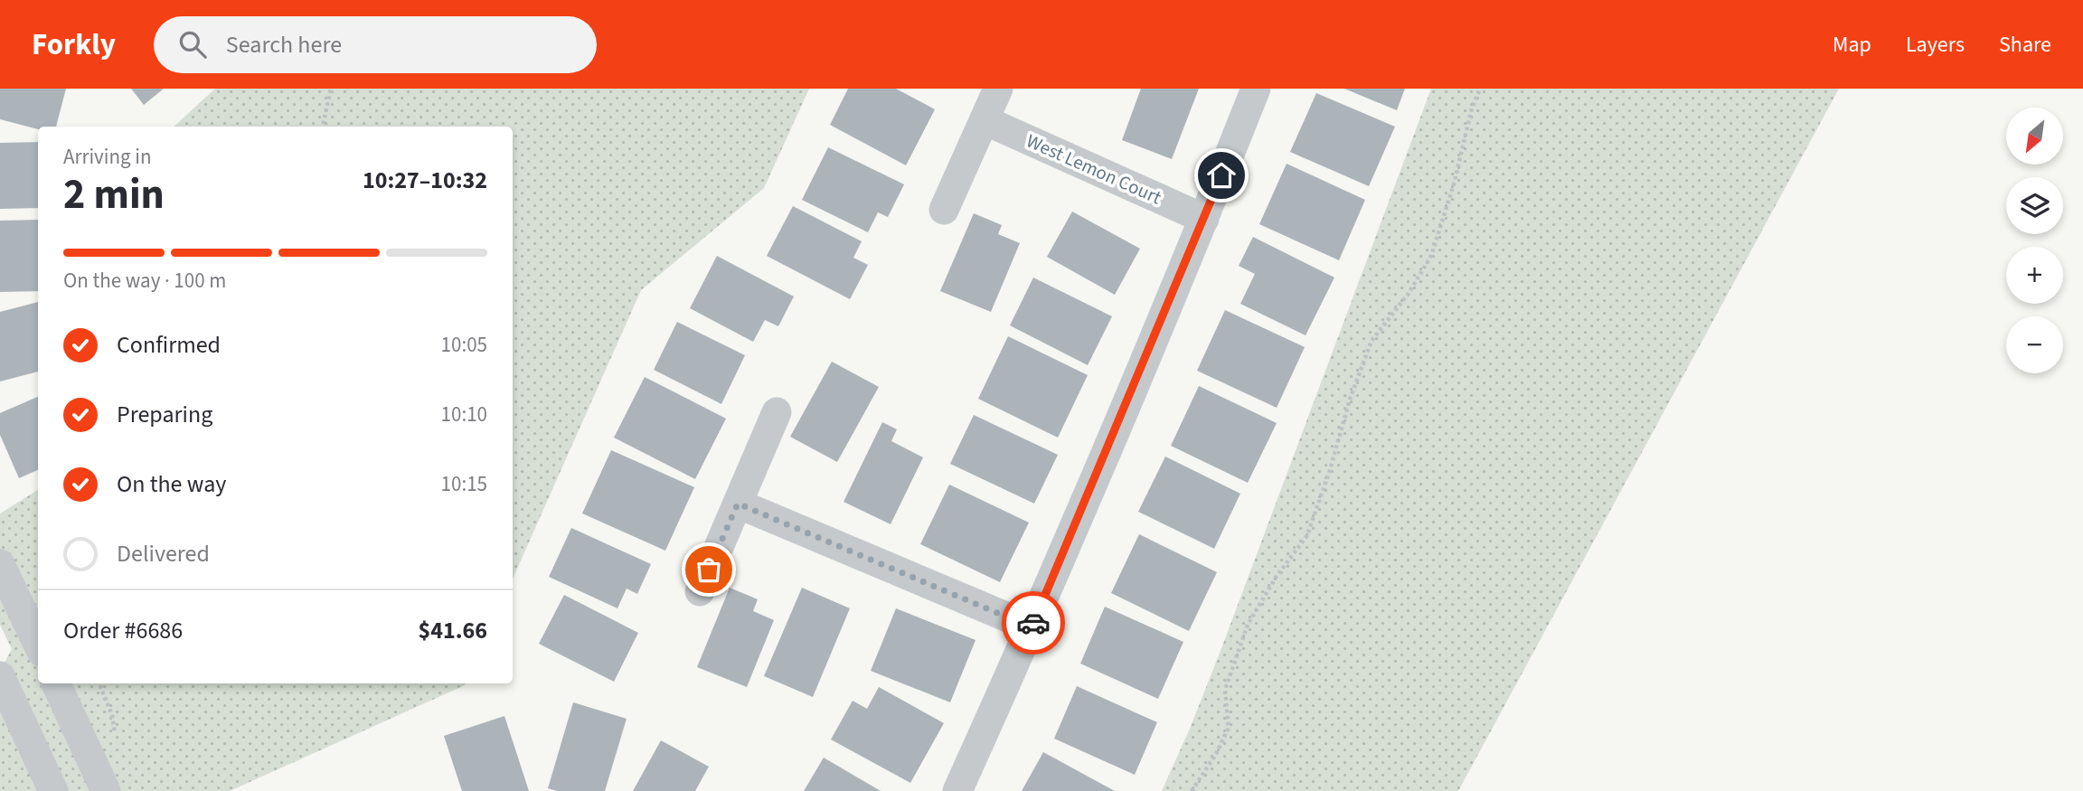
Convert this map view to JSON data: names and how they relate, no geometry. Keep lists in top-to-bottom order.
{
  "streets": {
    "street": ["West Lemon Court"]
  },
  "north": "bottom left",
  "page": {
    "header": "Forkly",
    "search": "Search here",
    "nav": ["Map", "Layers", "Share"],
    "map_buttons": ["+", "−"],
    "heading": ["2 min", "Arriving in", "10:27–10:32"],
    "panel": ["Order #6686", "$41.66"],
    "bar": "On the way · 100 m",
    "list": [
      ["Confirmed", "10:05"],
      ["Preparing", "10:10"],
      ["On the way", "10:15"],
      "Delivered"
    ]
  }
}
